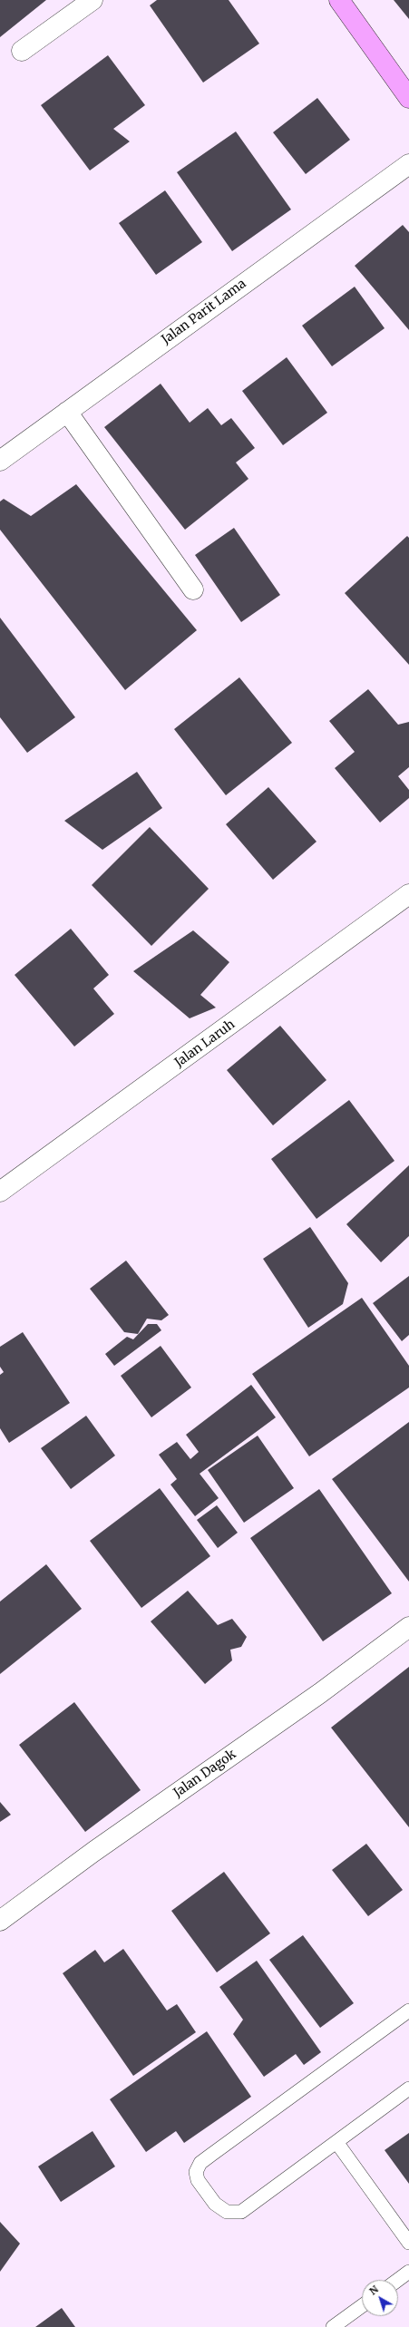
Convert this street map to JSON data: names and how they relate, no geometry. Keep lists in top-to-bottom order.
{
  "streets": {
    "street": ["Jalan Parit Lama", "Jalan Laruh", "Jalan Dagok"]
  },
  "north": "top left"
}
